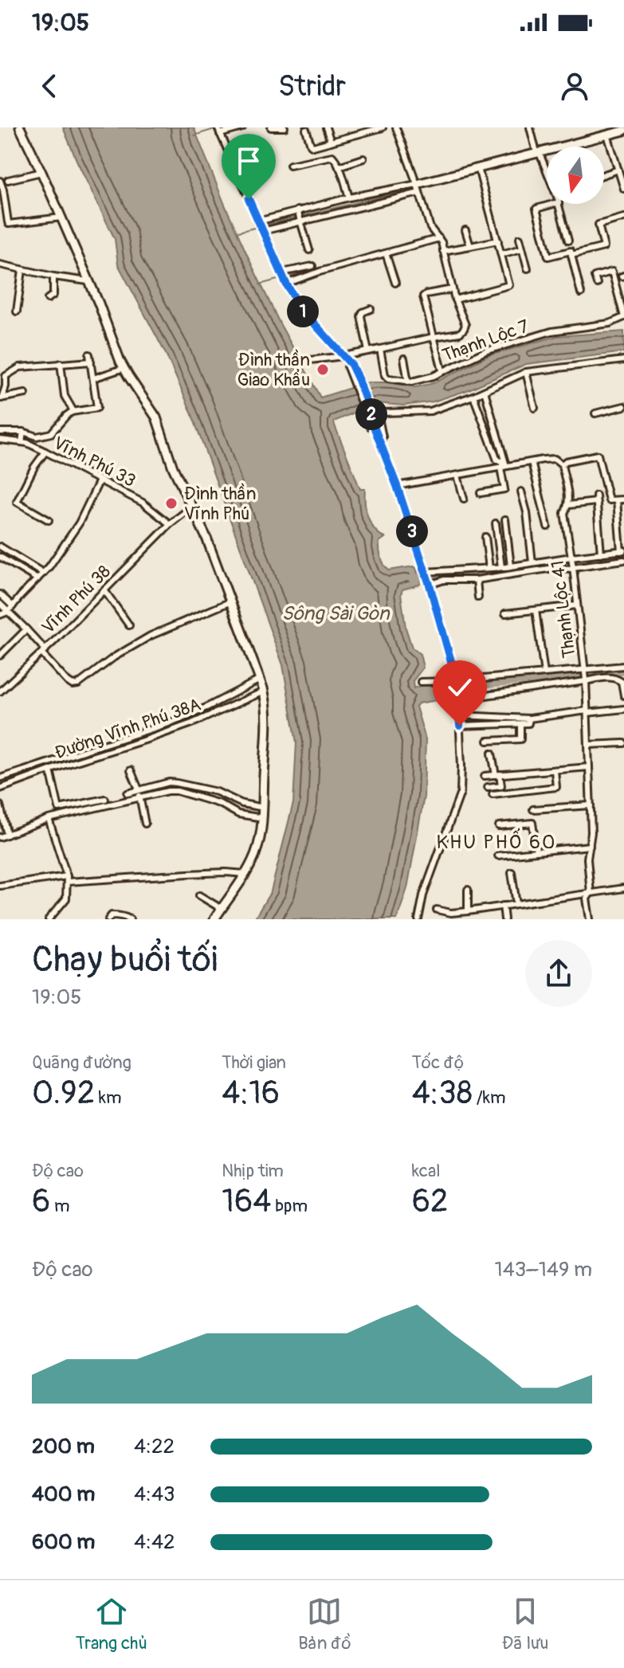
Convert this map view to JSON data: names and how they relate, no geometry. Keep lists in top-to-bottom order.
{
  "streets": {
    "street": [
      "Thạnh Lộc 7",
      "Vĩnh Phú 33",
      "Vĩnh Phú 38",
      "Thạnh Lộc 41",
      "Đường Vĩnh Phú 38A"
    ]
  },
  "crossings": [
    ["Vĩnh Phú 33", "Vĩnh Phú 38"]
  ],
  "districts": ["KHU PHỐ 60"],
  "water": ["Sông Sài Gòn"],
  "places": ["Đình thần Giao Khẩu", "Đình thần Vĩnh Phú"],
  "north": "bottom",
  "page": {
    "status": "19:05",
    "header": "Stridr",
    "pins": ["1", "2", "3"],
    "heading": ["Chạy buổi tối", "19:05"],
    "stats": [
      ["Quãng đường", "0.92 km"],
      ["Thời gian", "4:16"],
      ["Tốc độ", "4:38 /km"],
      ["Độ cao", "6 m"],
      ["Nhịp tim", "164 bpm"],
      ["kcal", "62"]
    ],
    "chart": ["Độ cao", "143–149 m"],
    "list": [
      {
        "name": "200 m",
        "note": "4:22"
      },
      {
        "name": "400 m",
        "note": "4:43"
      },
      {
        "name": "600 m",
        "note": "4:42"
      }
    ],
    "tabs": ["Trang chủ", "Bản đồ", "Đã lưu"]
  }
}
